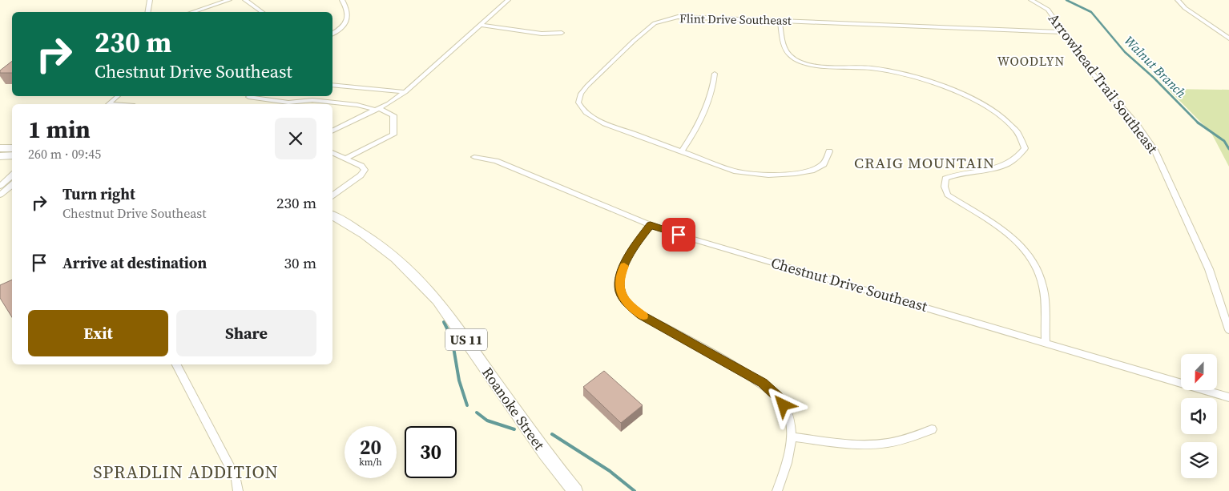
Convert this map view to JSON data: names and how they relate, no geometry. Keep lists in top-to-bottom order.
{
  "streets": {
    "main road": ["US 11", "Roanoke Street"],
    "street": ["Flint Drive Southeast", "Arrowhead Trail Southeast", "Chestnut Drive Southeast"]
  },
  "crossings": [
    ["Flint Drive Southeast", "Arrowhead Trail Southeast"]
  ],
  "districts": ["WOODLYN", "CRAIG MOUNTAIN", "SPRADLIN ADDITION"],
  "water": ["Walnut Branch"],
  "north": "bottom",
  "page": {
    "turn": ["230 m", "Chestnut Drive Southeast"],
    "heading": ["1 min", "260 m · 09:45"],
    "list": [
      {
        "name": "Turn right",
        "note": "Chestnut Drive Southeast",
        "value": "230 m"
      },
      {
        "name": "Arrive at destination",
        "value": "30 m"
      }
    ],
    "buttons": ["Exit", "Share"],
    "speed": "20 km/h",
    "limit": "30"
  }
}
